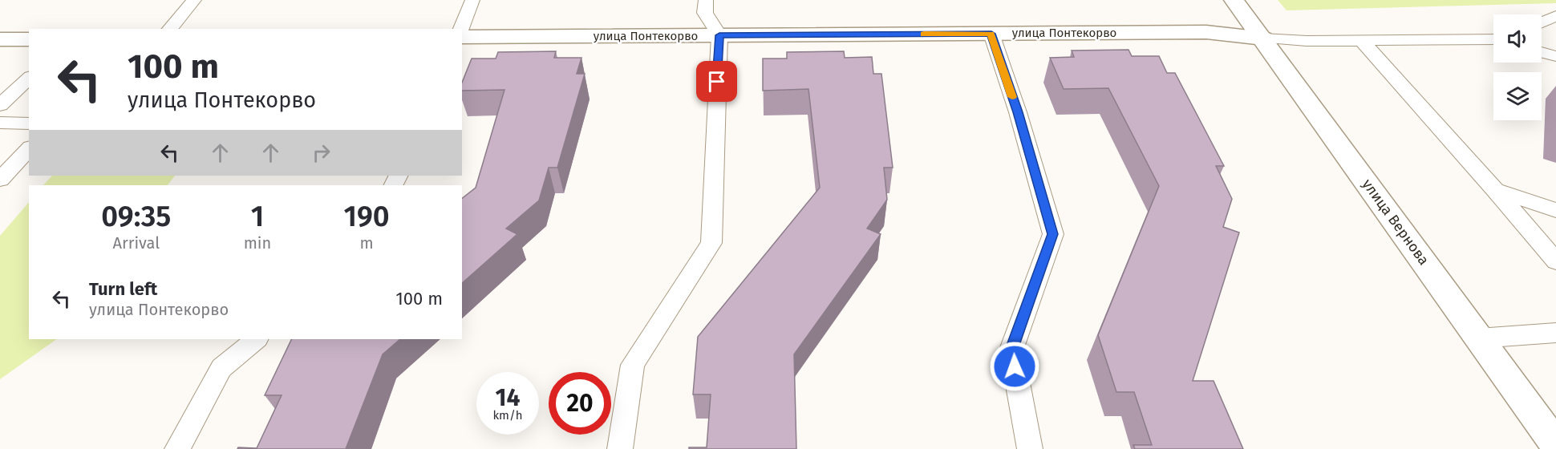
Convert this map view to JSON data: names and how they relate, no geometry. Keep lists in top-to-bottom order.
{
  "streets": {
    "street": ["улица Понтекорво", "улица Вернова"]
  },
  "crossings": [
    ["улица Понтекорво", "улица Вернова"]
  ],
  "page": {
    "turn": ["100 m", "улица Понтекорво"],
    "eta": [
      "09:35",
      "Arrival",
      "1",
      "min",
      "190",
      "m"
    ],
    "list": [
      {
        "name": "Turn left",
        "note": "улица Понтекорво",
        "value": "100 m"
      }
    ],
    "speed": "14 km/h",
    "limit": "20"
  }
}
